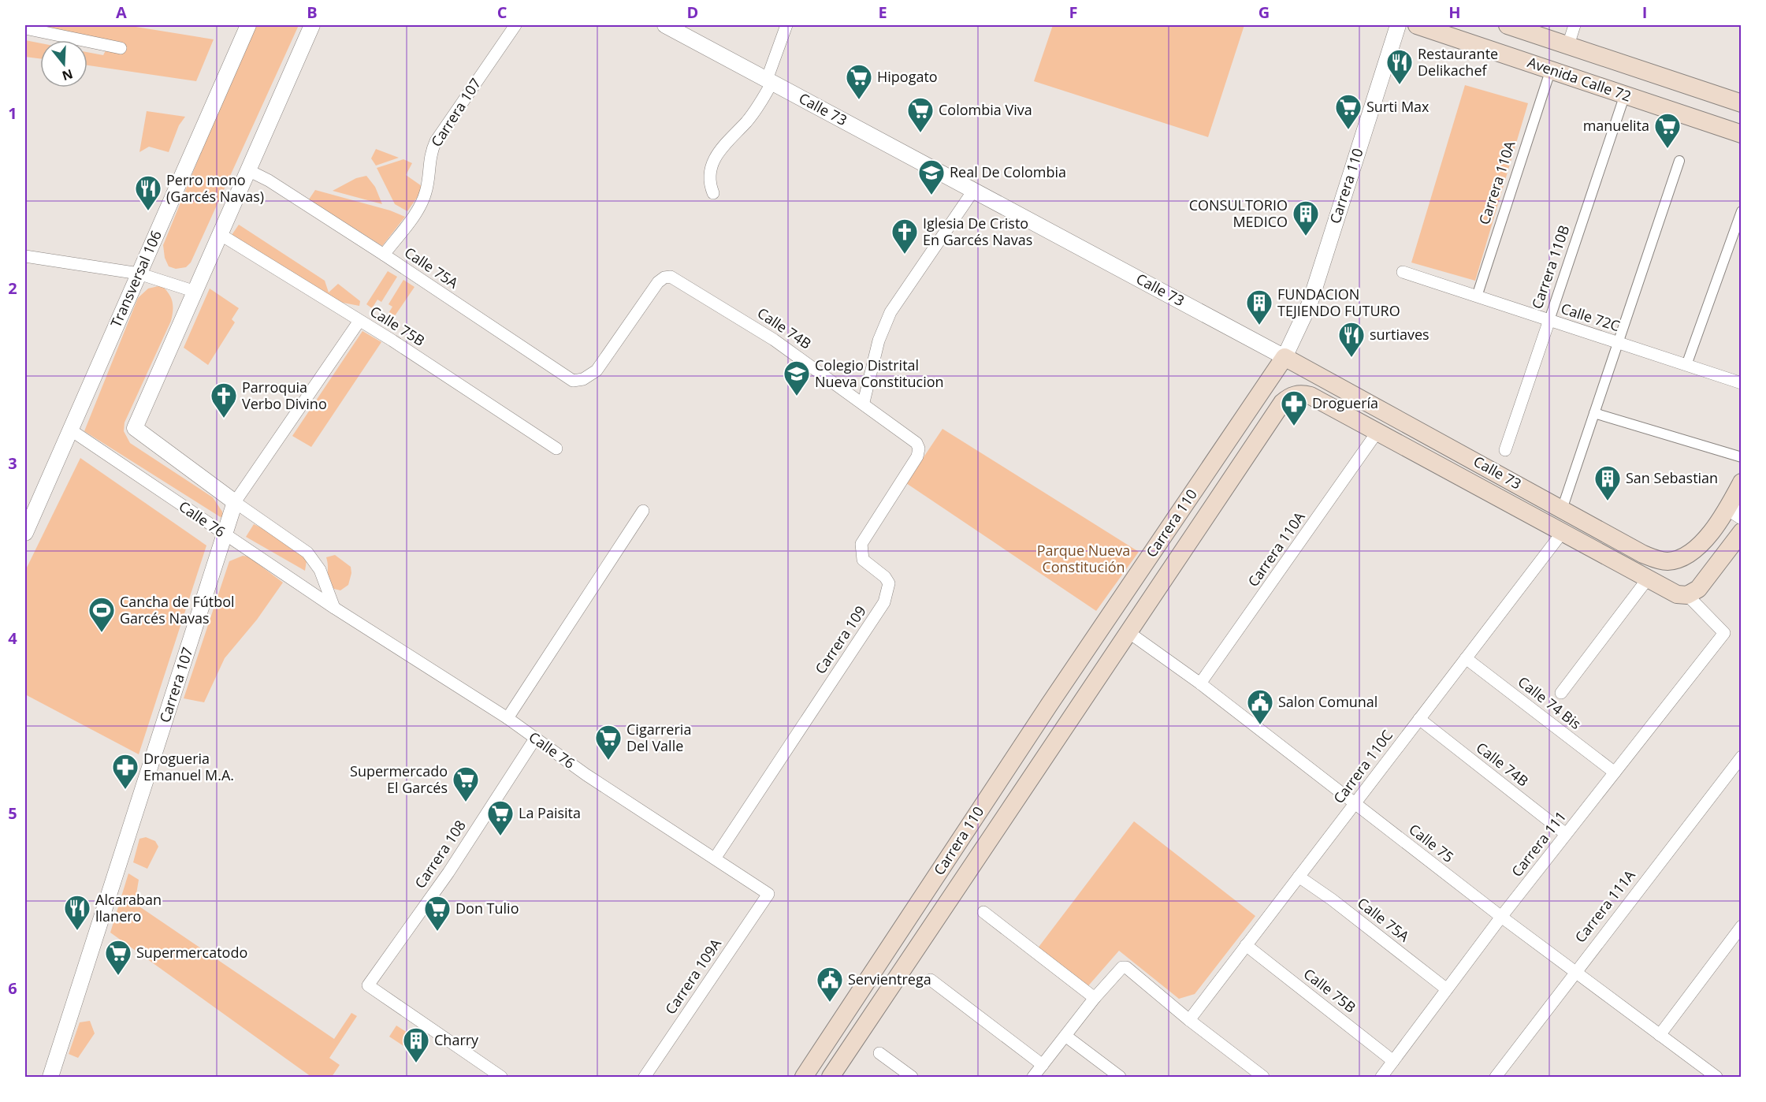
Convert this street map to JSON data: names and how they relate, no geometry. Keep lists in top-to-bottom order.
{
  "streets": {
    "main road": ["Avenida Calle 72", "Calle 73", "Carrera 110"],
    "street": [
      "Carrera 107",
      "Carrera 110A",
      "Carrera 110B",
      "Calle 75A",
      "Transversal 106",
      "Calle 72C",
      "Calle 75B",
      "Calle 74B",
      "Calle 76",
      "Carrera 109",
      "Calle 74 Bis",
      "Carrera 110C",
      "Calle 75",
      "Carrera 111",
      "Carrera 108",
      "Carrera 111A",
      "Carrera 109A"
    ]
  },
  "crossings": [
    ["Avenida Calle 72", "Carrera 110B"],
    ["Calle 73", "Carrera 110A"],
    ["Calle 73", "Carrera 110"],
    ["Calle 73", "Carrera 110C"],
    ["Calle 73", "Carrera 111"],
    ["Carrera 107", "Calle 75A"],
    ["Carrera 107", "Calle 75B"],
    ["Carrera 107", "Calle 76"],
    ["Carrera 110A", "Calle 72C"],
    ["Carrera 110A", "Calle 75"],
    ["Carrera 110", "Calle 75"],
    ["Carrera 110B", "Calle 72C"],
    ["Calle 75A", "Calle 74B"],
    ["Calle 75A", "Carrera 110C"],
    ["Calle 75A", "Carrera 111"],
    ["Transversal 106", "Calle 76"],
    ["Calle 75B", "Carrera 110C"],
    ["Calle 75B", "Carrera 111"],
    ["Calle 74B", "Carrera 109"],
    ["Calle 74B", "Carrera 110C"],
    ["Calle 74B", "Carrera 111"],
    ["Calle 76", "Carrera 109"],
    ["Calle 76", "Carrera 108"],
    ["Calle 76", "Carrera 109A"],
    ["Calle 74 Bis", "Carrera 110C"],
    ["Calle 74 Bis", "Carrera 111"],
    ["Carrera 110C", "Calle 75"],
    ["Calle 75", "Carrera 111"],
    ["Calle 75", "Carrera 111A"]
  ],
  "parks": ["Parque Nueva Constitución"],
  "places": {
    "restaurant": [
      "Restaurante Delikachef",
      "Perro mono (Garcés Navas)",
      "surtiaves",
      "Alcaraban llanero"
    ],
    "supermarket": [
      "Hipogato",
      "Surti Max",
      "Colombia Viva",
      "manuelita",
      "Cigarreria Del Valle",
      "Supermercado El Garcés",
      "La Paisita",
      "Don Tulio",
      "Supermercatodo"
    ],
    "school or university": ["Real De Colombia", "Colegio Distrital Nueva Constitucion"],
    "building": [
      "CONSULTORIO MEDICO",
      "FUNDACION TEJIENDO FUTURO",
      "San Sebastian",
      "Charry"
    ],
    "church": ["Iglesia De Cristo En Garcés Navas", "Parroquia Verbo Divino"],
    "pharmacy": ["Droguería", "Drogueria Emanuel M.A."],
    "sports": ["Cancha de Fútbol Garcés Navas"],
    "public building": ["Salon Comunal", "Servientrega"]
  },
  "north": "bottom",
  "grid": {
    "columns": [
      "A",
      "B",
      "C",
      "D",
      "E",
      "F",
      "G",
      "H",
      "I"
    ],
    "rows": [
      "1",
      "2",
      "3",
      "4",
      "5",
      "6"
    ]
  }
}
